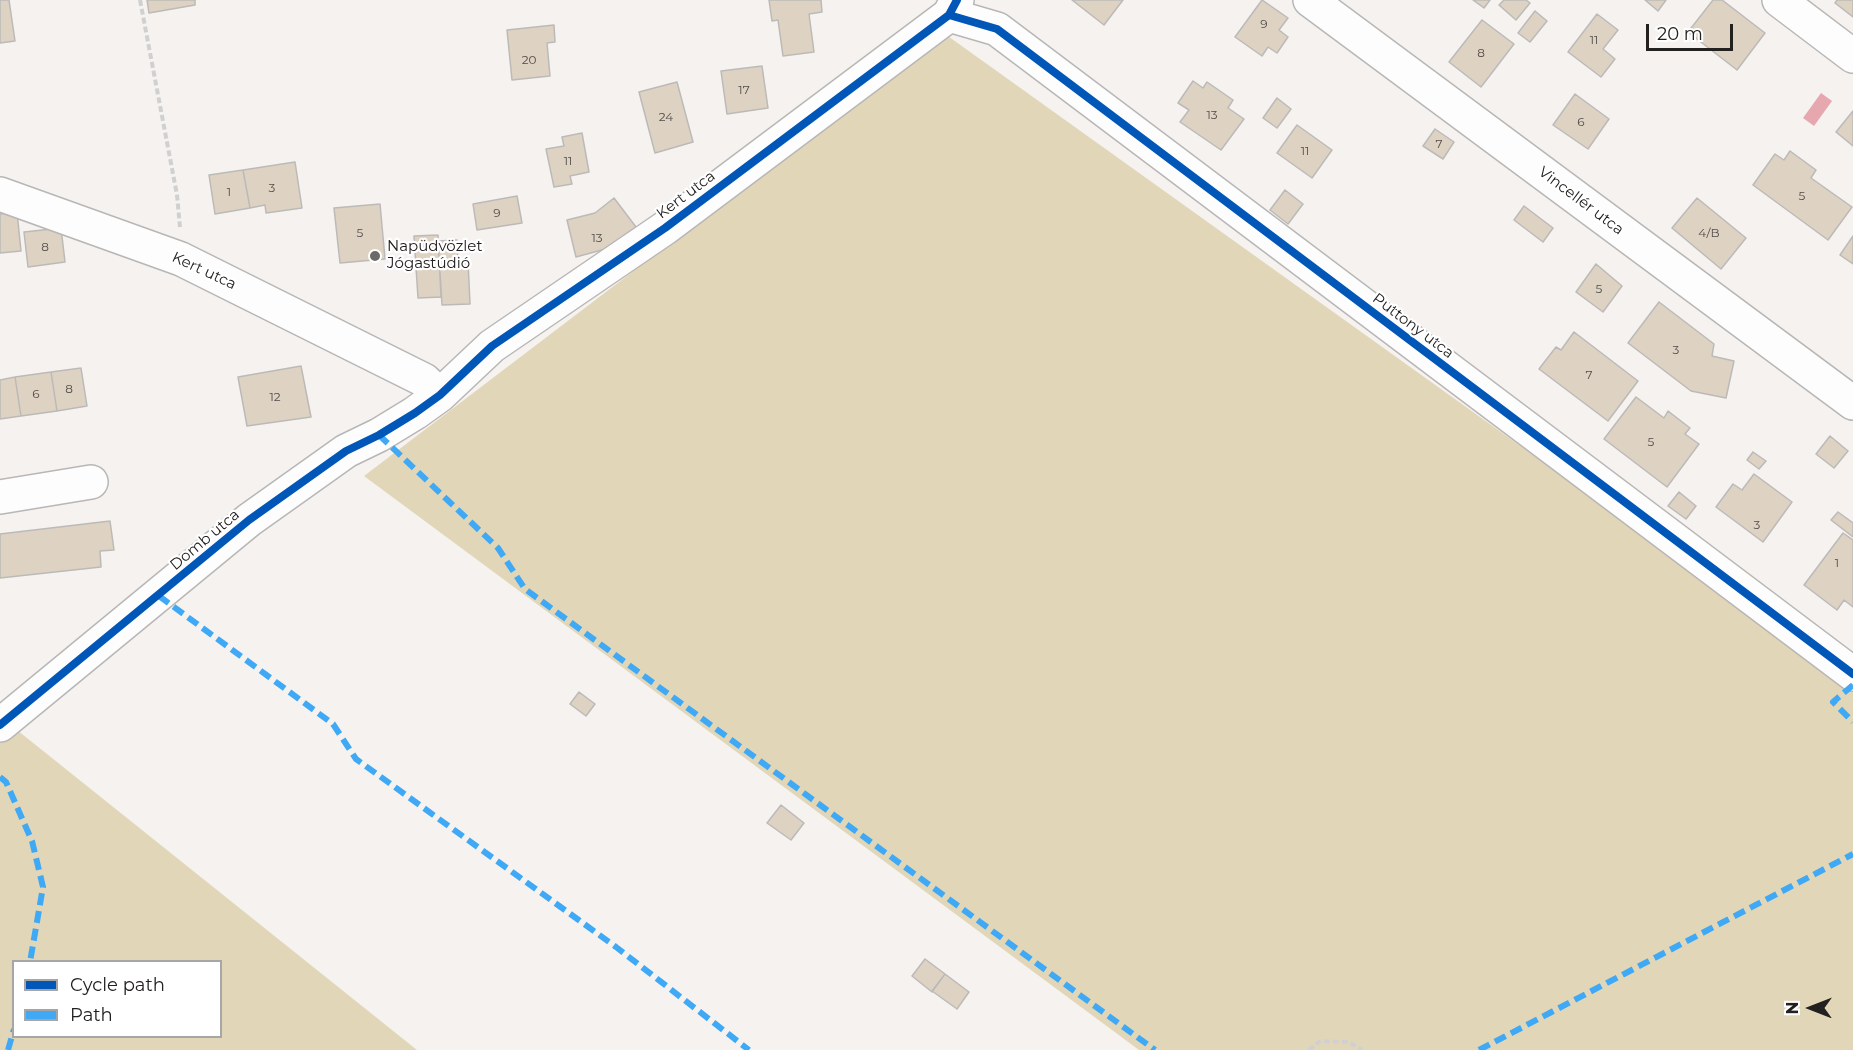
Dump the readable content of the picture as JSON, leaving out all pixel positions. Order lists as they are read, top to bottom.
{
  "streets": {
    "street": [
      "Kert utca",
      "Vincellér utca",
      "Puttony utca",
      "Domb utca"
    ]
  },
  "crossings": [
    ["Kert utca", "Puttony utca"],
    ["Kert utca", "Domb utca"]
  ],
  "places": ["Napüdvözlet Jógastúdió"],
  "house_numbers": [
    "9",
    "11",
    "8",
    "20",
    "17",
    "13",
    "24",
    "6",
    "7",
    "11",
    "11",
    "3",
    "1",
    "5",
    "9",
    "5",
    "4/B",
    "13",
    "8",
    "5",
    "3",
    "7",
    "8",
    "6",
    "12",
    "5",
    "3",
    "1"
  ],
  "legend": ["Cycle path", "Path"],
  "scale_bar": "20 m",
  "north": "left"
}
